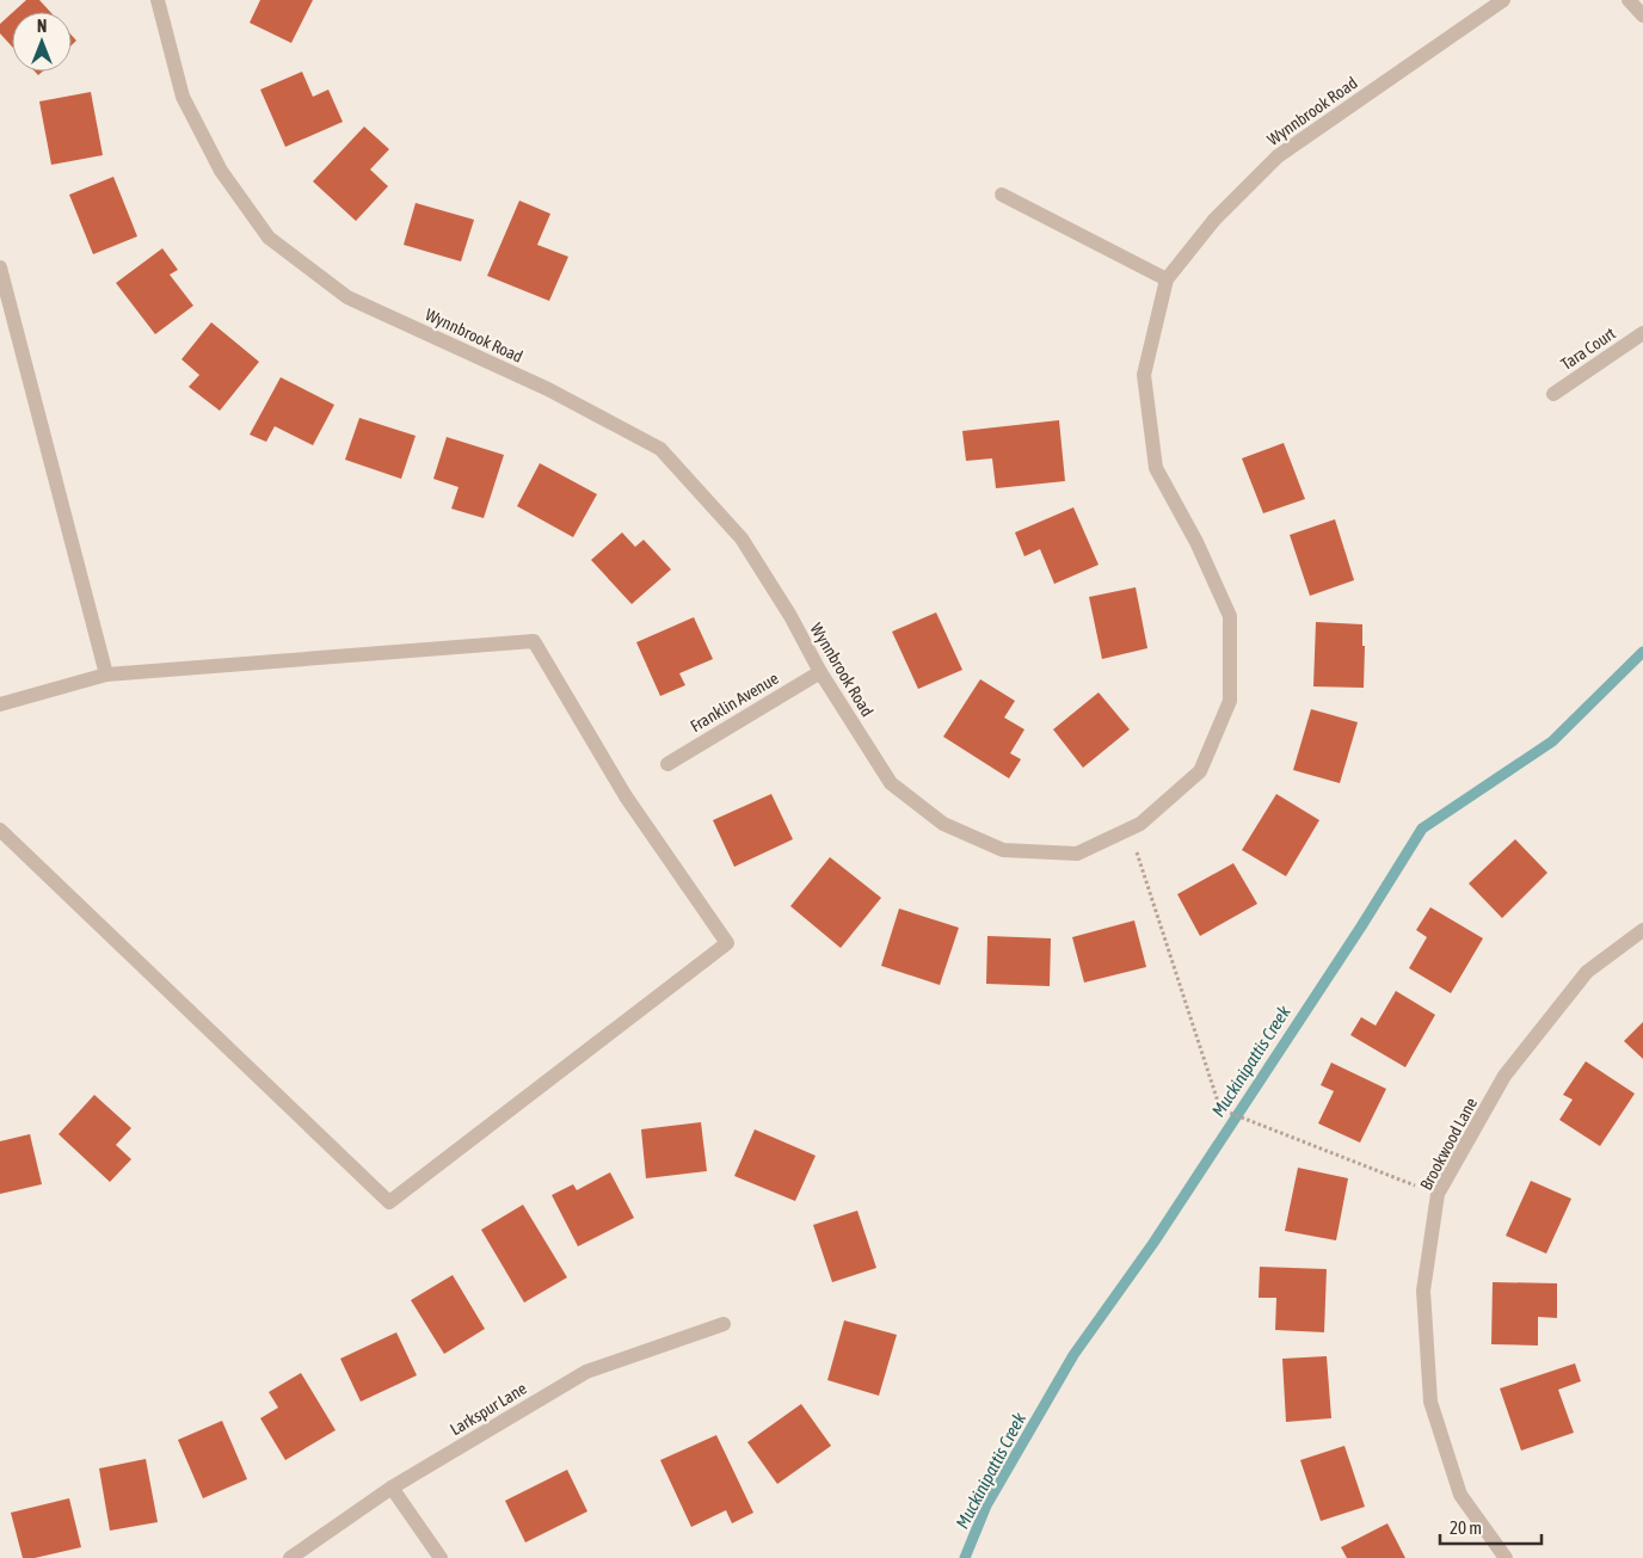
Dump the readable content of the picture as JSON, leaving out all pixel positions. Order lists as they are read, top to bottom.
{
  "streets": {
    "street": [
      "Wynnbrook Road",
      "Tara Court",
      "Franklin Avenue",
      "Brookwood Lane",
      "Larkspur Lane"
    ]
  },
  "crossings": [
    ["Wynnbrook Road", "Franklin Avenue"]
  ],
  "water": ["Muckinipattis Creek"],
  "scale_bar": "20 m",
  "north": "top"
}
